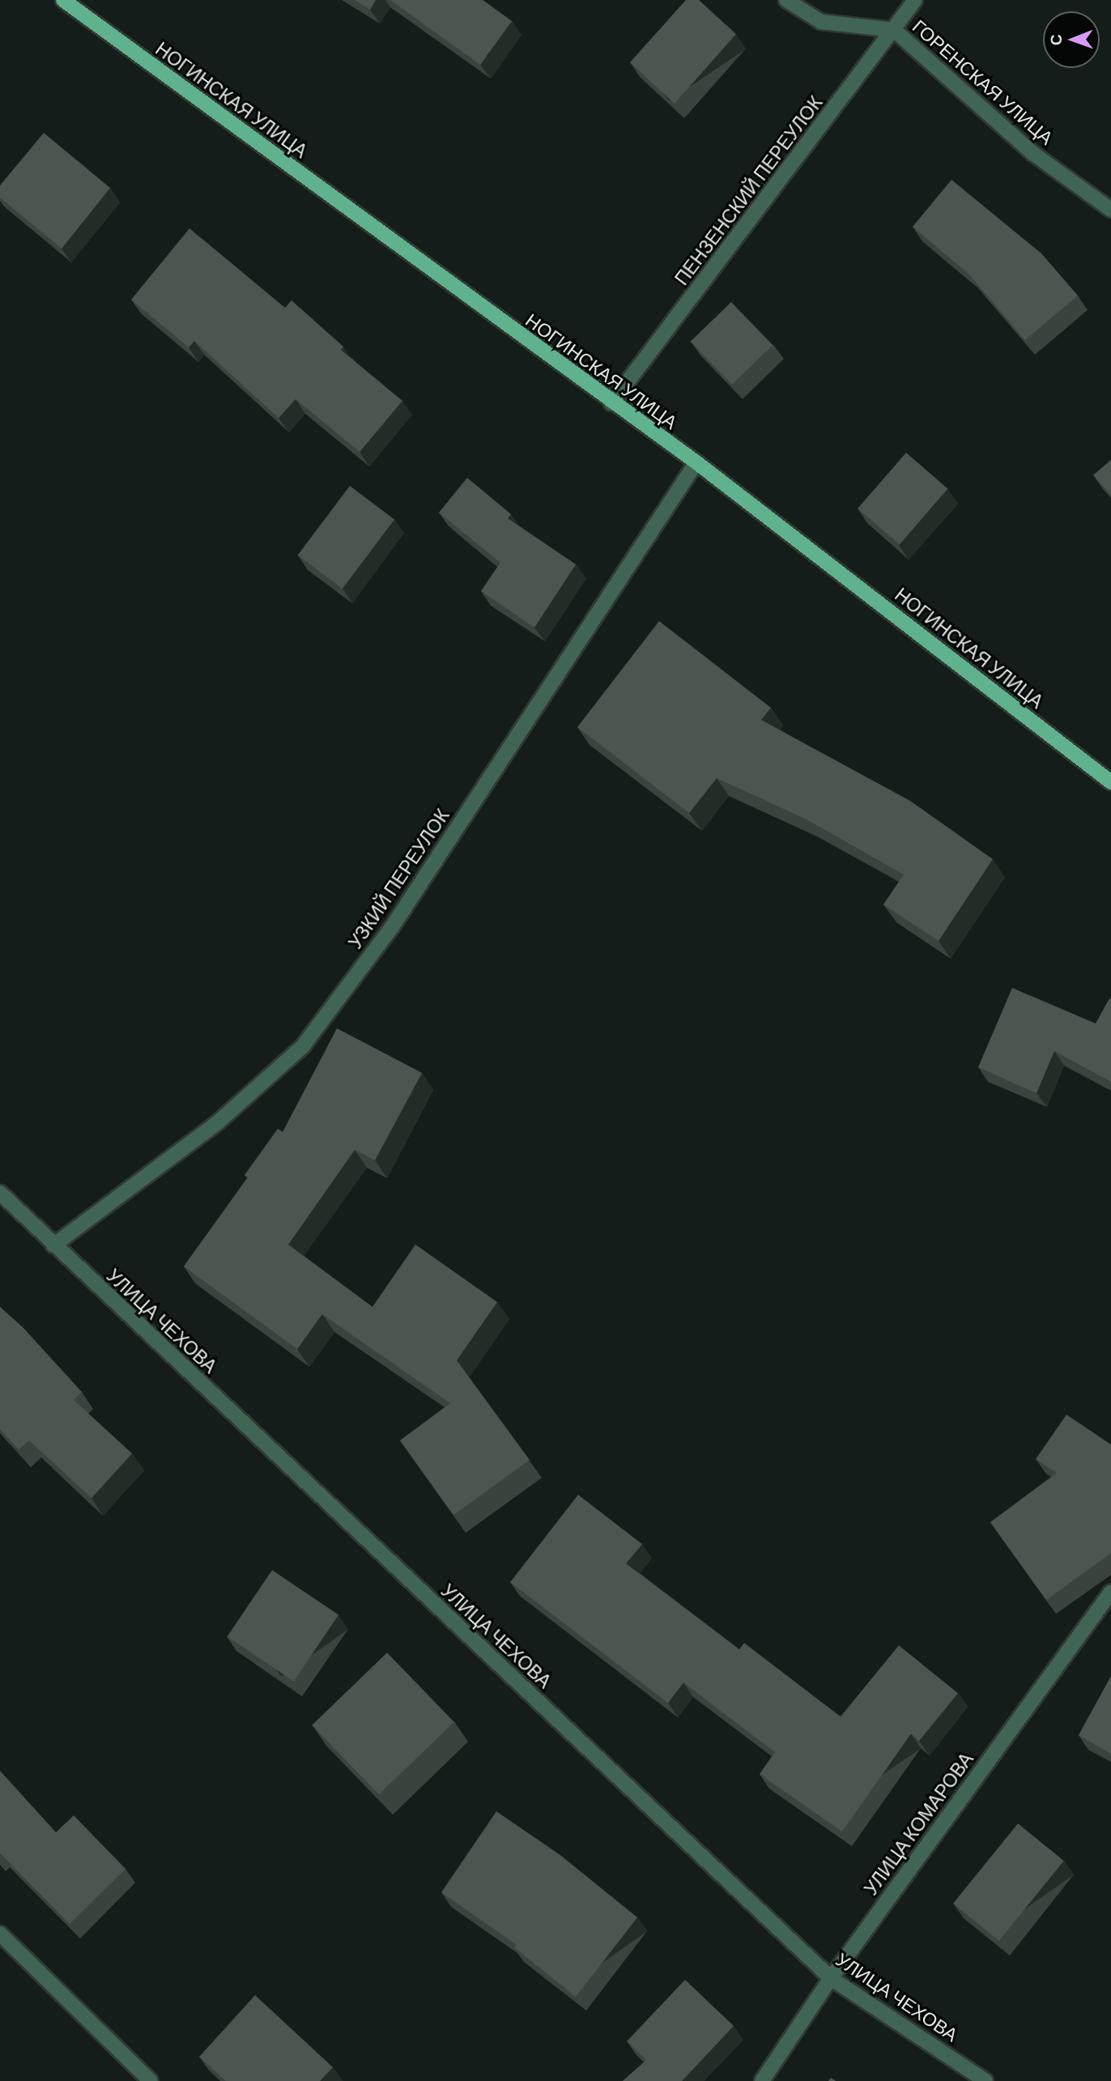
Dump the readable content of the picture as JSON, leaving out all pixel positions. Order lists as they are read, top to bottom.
{
  "streets": {
    "main road": ["НОГИНСКАЯ УЛИЦА"],
    "street": [
      "ГОРЕНСКАЯ УЛИЦА",
      "ПЕНЗЕНСКИЙ ПЕРЕУЛОК",
      "УЗКИЙ ПЕРЕУЛОК",
      "УЛИЦА ЧЕХОВА",
      "УЛИЦА КОМАРОВА"
    ]
  },
  "crossings": [
    ["ГОРЕНСКАЯ УЛИЦА", "ПЕНЗЕНСКИЙ ПЕРЕУЛОК"],
    ["НОГИНСКАЯ УЛИЦА", "ПЕНЗЕНСКИЙ ПЕРЕУЛОК"],
    ["НОГИНСКАЯ УЛИЦА", "УЗКИЙ ПЕРЕУЛОК"],
    ["УЗКИЙ ПЕРЕУЛОК", "УЛИЦА ЧЕХОВА"],
    ["УЛИЦА ЧЕХОВА", "УЛИЦА КОМАРОВА"]
  ],
  "north": "left"
}
